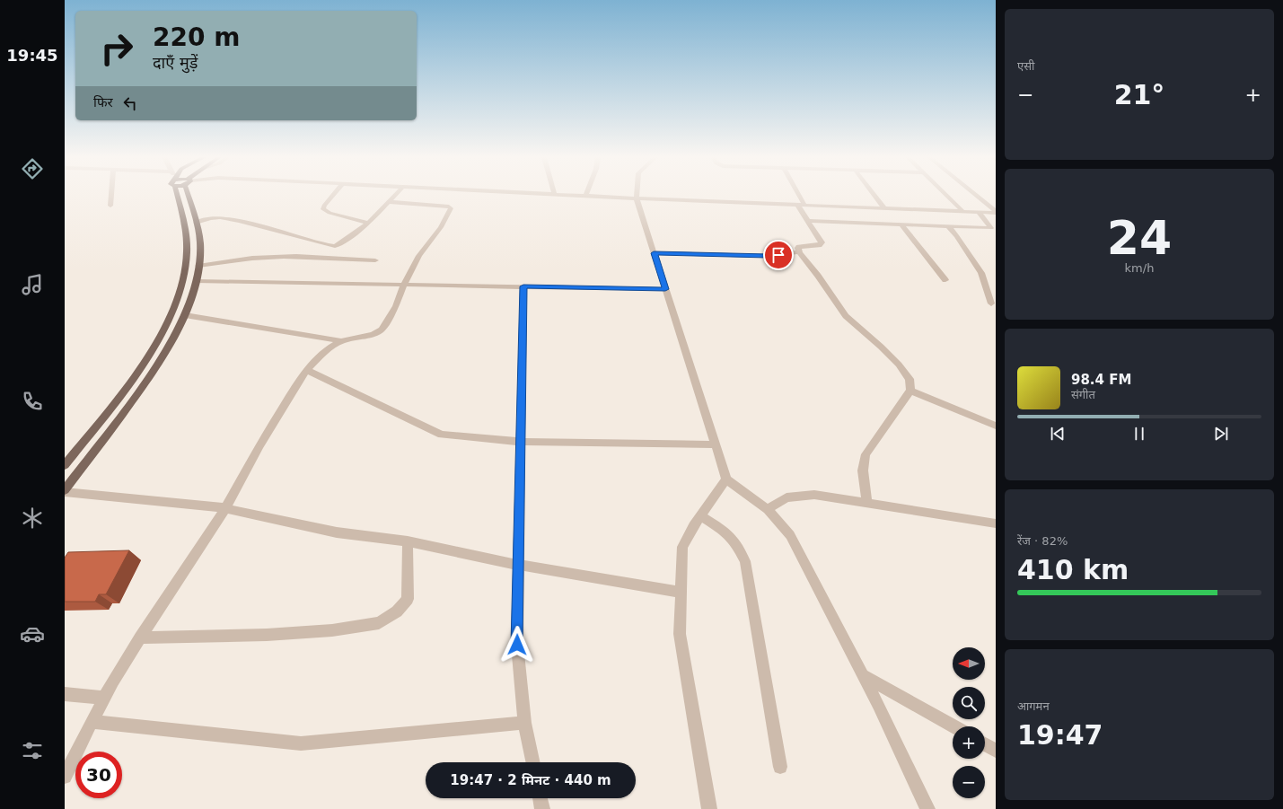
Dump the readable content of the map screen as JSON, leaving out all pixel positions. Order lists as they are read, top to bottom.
{
  "north": "left",
  "page": {
    "tabs": "19:45",
    "tile": [
      "एसी",
      ["24", "km/h"],
      ["रेंज · 82%", "410 km"],
      ["आगमन", "19:47"]
    ],
    "turn": ["220 m", "दाएँ मुड़ें"],
    "heat": ["−", "21°", "+"],
    "then": "फिर",
    "song": ["98.4 FM", "संगीत"],
    "map_buttons": ["+", "−"],
    "limit": "30",
    "trip": "19:47 · 2 मिनट · 440 m"
  }
}
